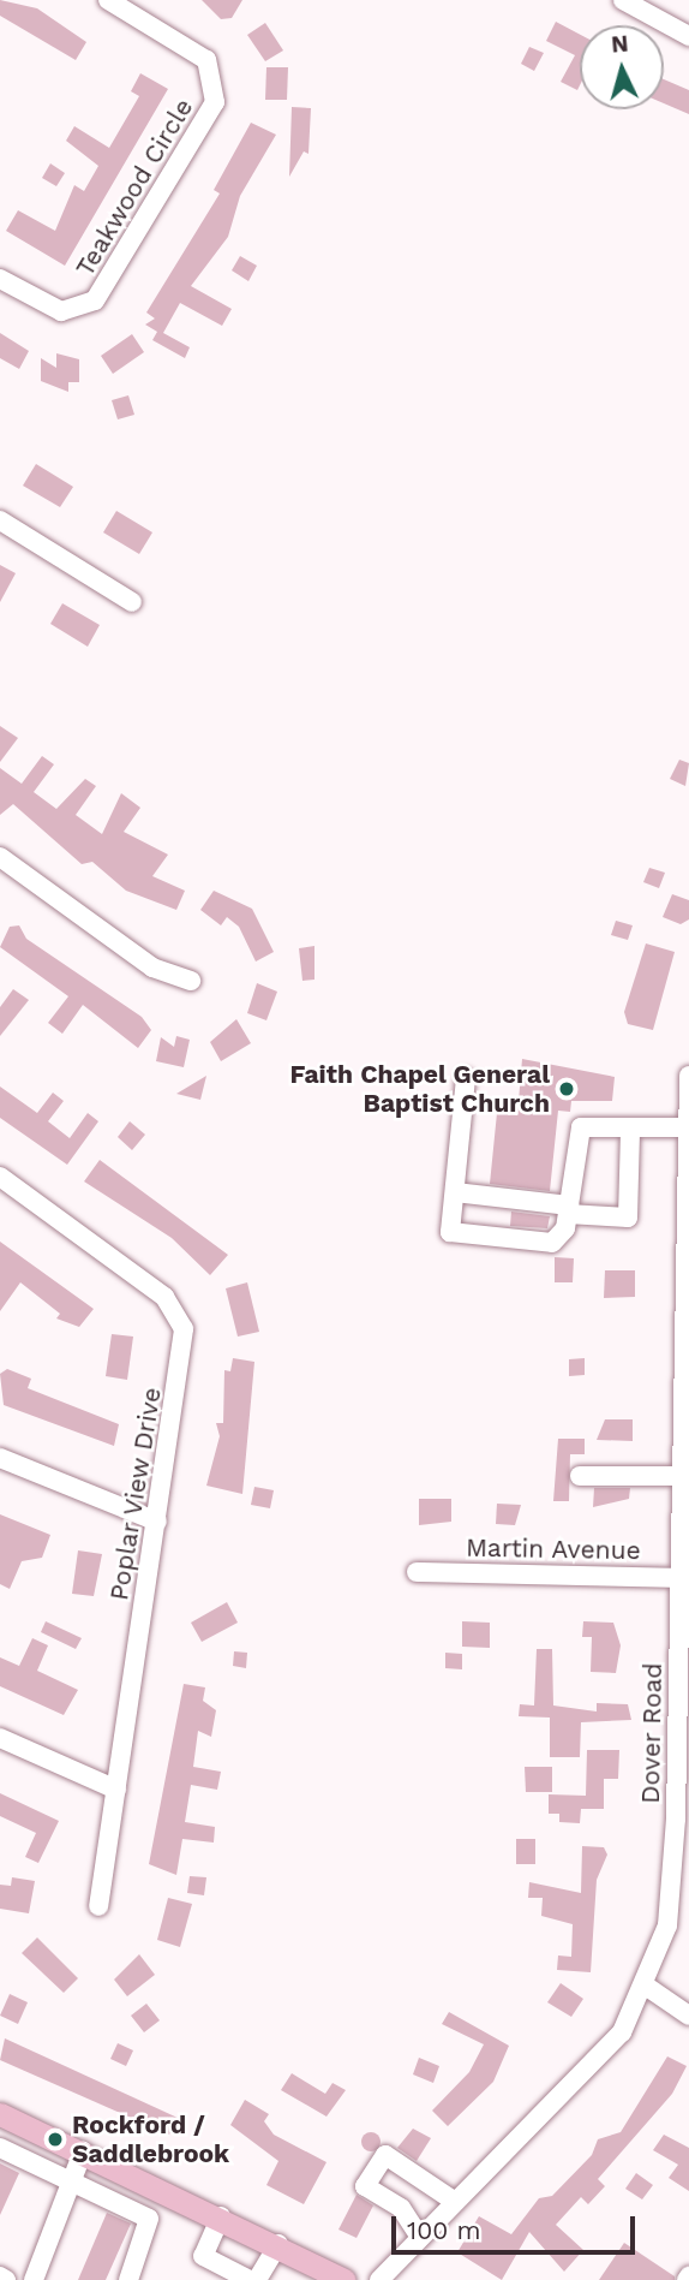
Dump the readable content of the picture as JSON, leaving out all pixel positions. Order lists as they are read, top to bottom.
{
  "streets": {
    "street": [
      "Teakwood Circle",
      "Poplar View Drive",
      "Martin Avenue",
      "Dover Road"
    ]
  },
  "crossings": [
    ["Martin Avenue", "Dover Road"]
  ],
  "places": ["Faith Chapel General Baptist Church", "Rockford / Saddlebrook"],
  "scale_bar": "100 m",
  "north": "top"
}
